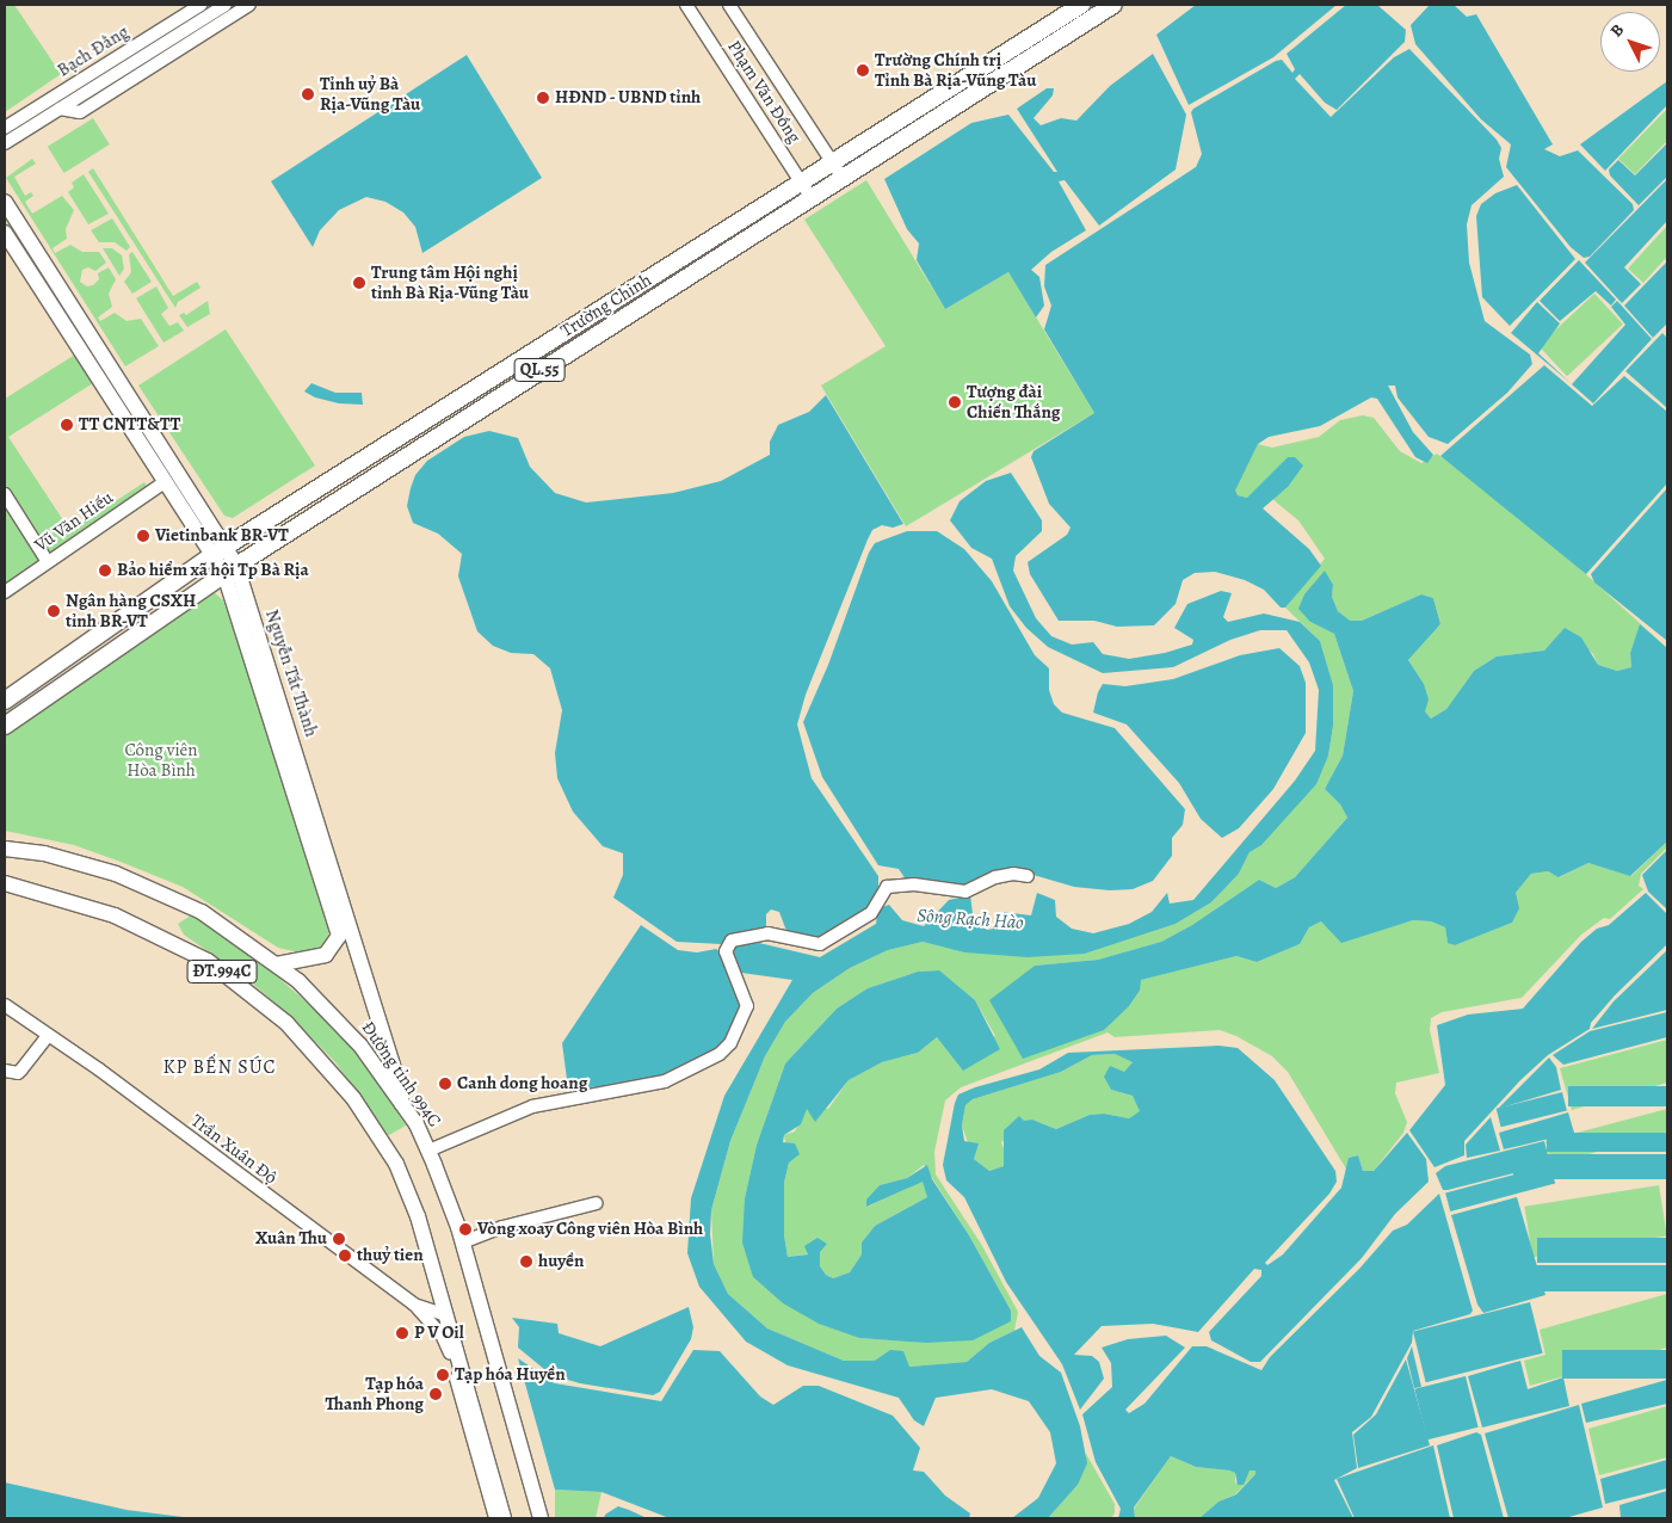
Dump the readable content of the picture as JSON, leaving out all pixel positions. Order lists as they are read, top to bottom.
{
  "streets": {
    "highway": ["Trường Chinh", "QL.55"],
    "main road": ["Nguyễn Tất Thành", "ĐT.994C", "Đường tỉnh 994C"],
    "street": [
      "Bạch Đằng",
      "Phạm Văn Đồng",
      "Vũ Văn Hiếu",
      "Trần Xuân Độ"
    ]
  },
  "crossings": [
    ["Phạm Văn Đồng", "Trường Chinh"],
    ["Trường Chinh", "Nguyễn Tất Thành"],
    ["Vũ Văn Hiếu", "Nguyễn Tất Thành"],
    ["Nguyễn Tất Thành", "Đường tỉnh 994C"],
    ["ĐT.994C", "Trần Xuân Độ"]
  ],
  "districts": ["KP BẾN SÚC"],
  "water": ["Sông Rạch Hào"],
  "parks": ["Công viên Hòa Bình"],
  "places": [
    "Trường Chính trị Tỉnh Bà Rịa-Vũng Tàu",
    "Tỉnh uỷ Bà Rịa-Vũng Tàu",
    "HĐND - UBND tỉnh",
    "Trung tâm Hội nghị tỉnh Bà Rịa-Vũng Tàu",
    "Tượng đài Chiến Thắng",
    "TT CNTT&TT",
    "Vietinbank BR-VT",
    "Bảo hiểm xã hội Tp Bà Rịa",
    "Ngân hàng CSXH tỉnh BR-VT",
    "Canh dong hoang",
    "Vòng xoay Công viên Hòa Bình",
    "Xuân Thu",
    "thuỷ tien",
    "huyền",
    "P V Oil",
    "Tạp hóa Huyền",
    "Tạp hóa Thanh Phong"
  ],
  "north": "top left"
}
